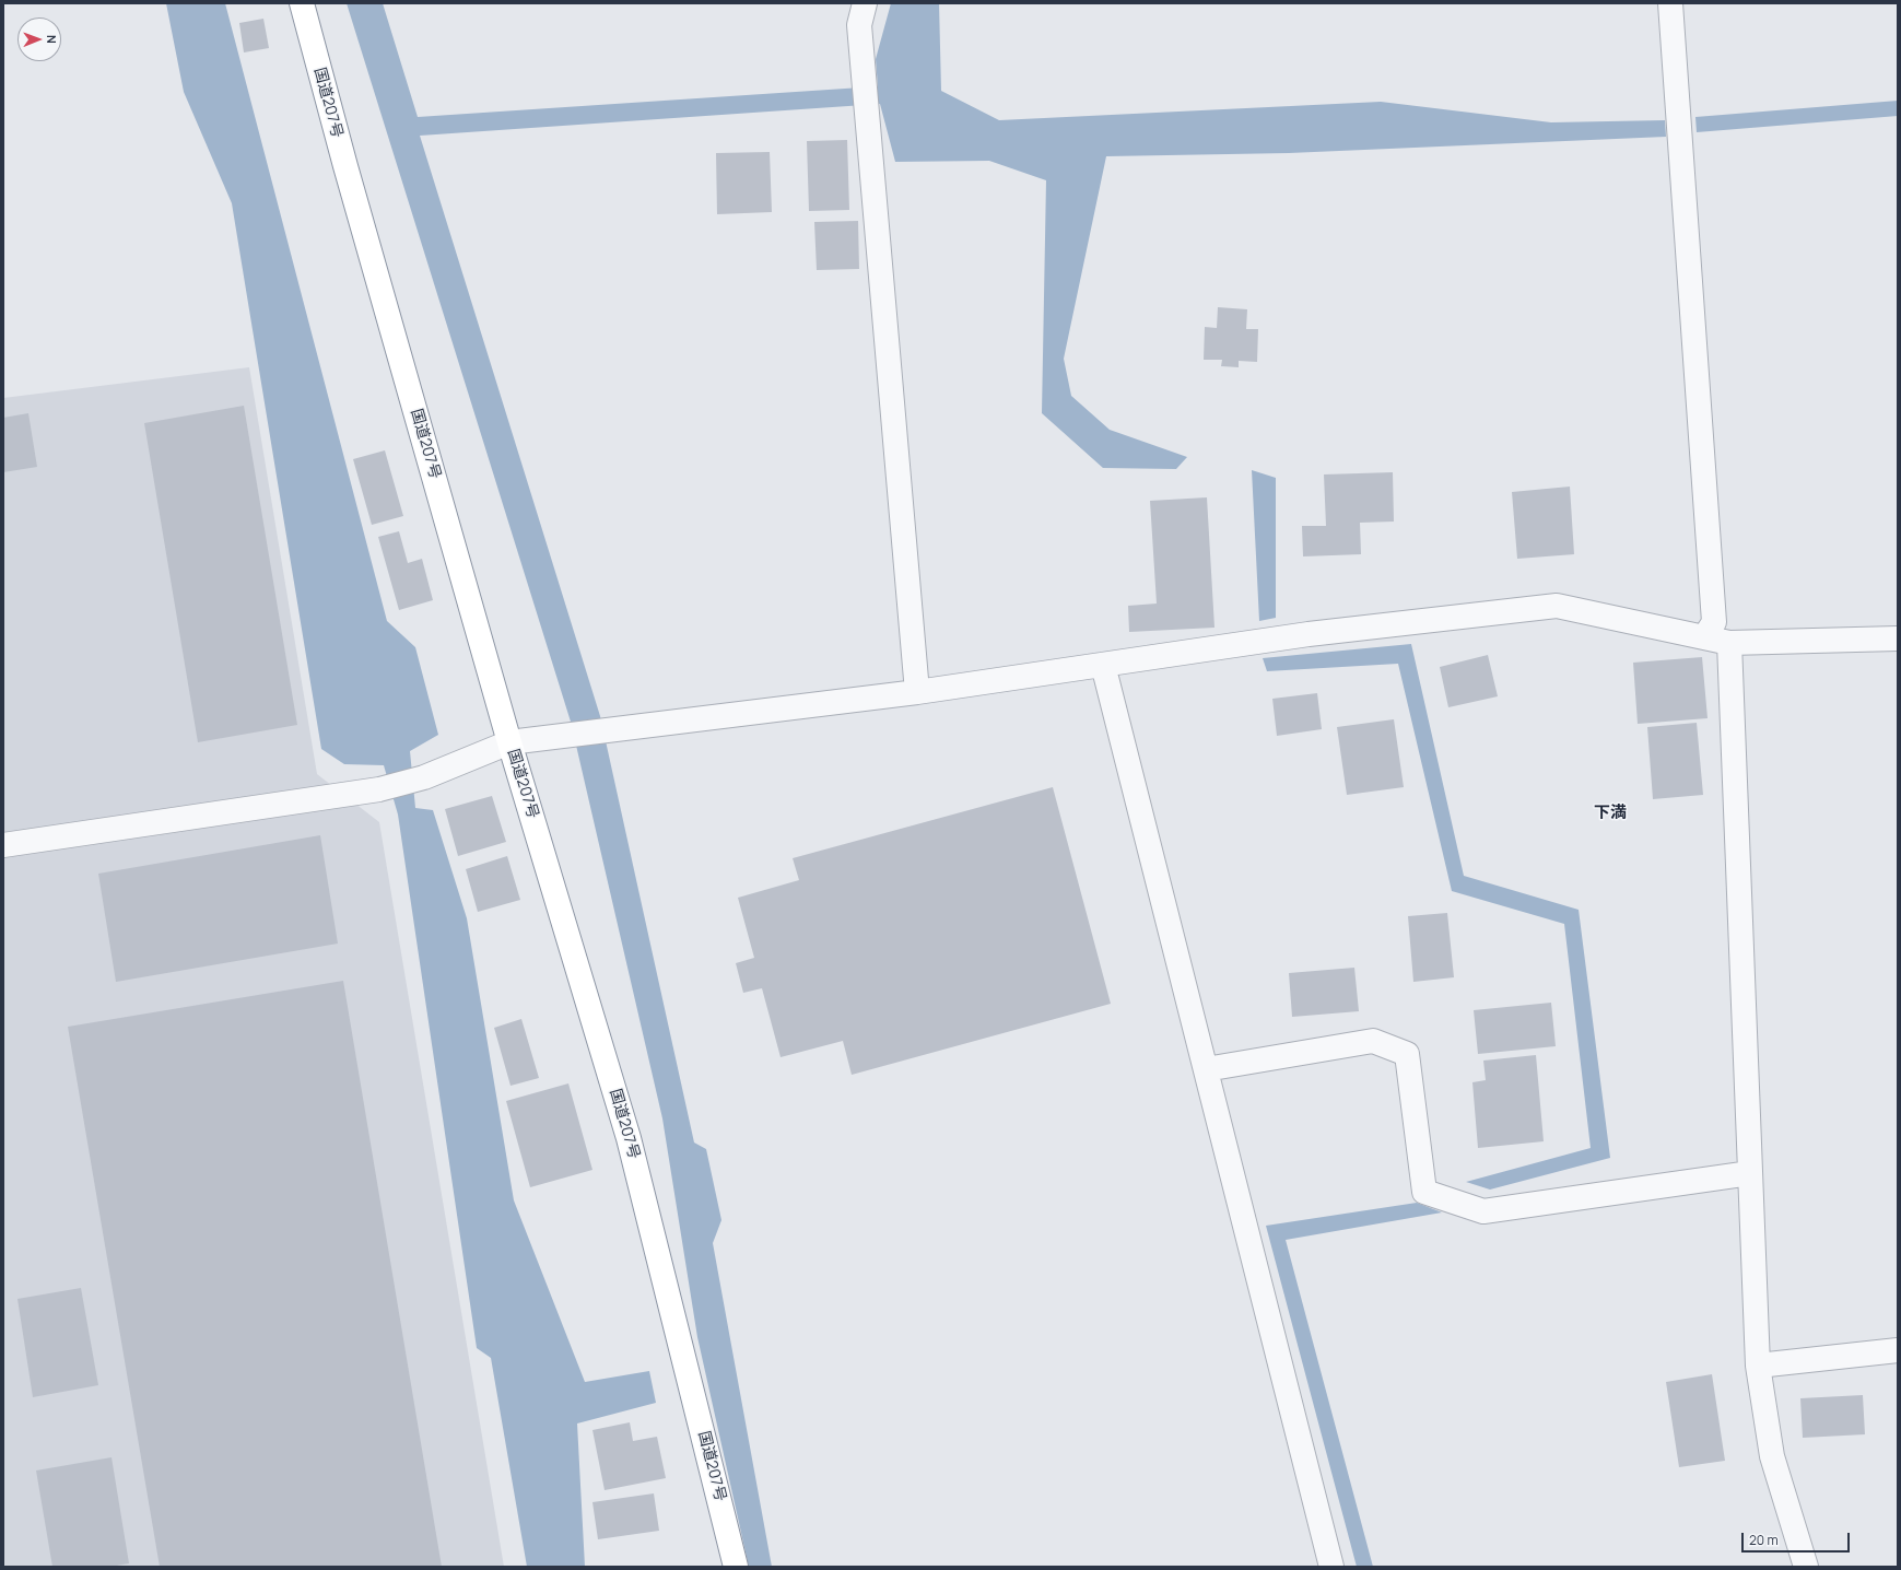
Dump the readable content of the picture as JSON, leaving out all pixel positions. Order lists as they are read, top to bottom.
{
  "streets": {
    "highway": ["国道207号"]
  },
  "districts": ["下満"],
  "scale_bar": "20 m",
  "north": "right"
}
